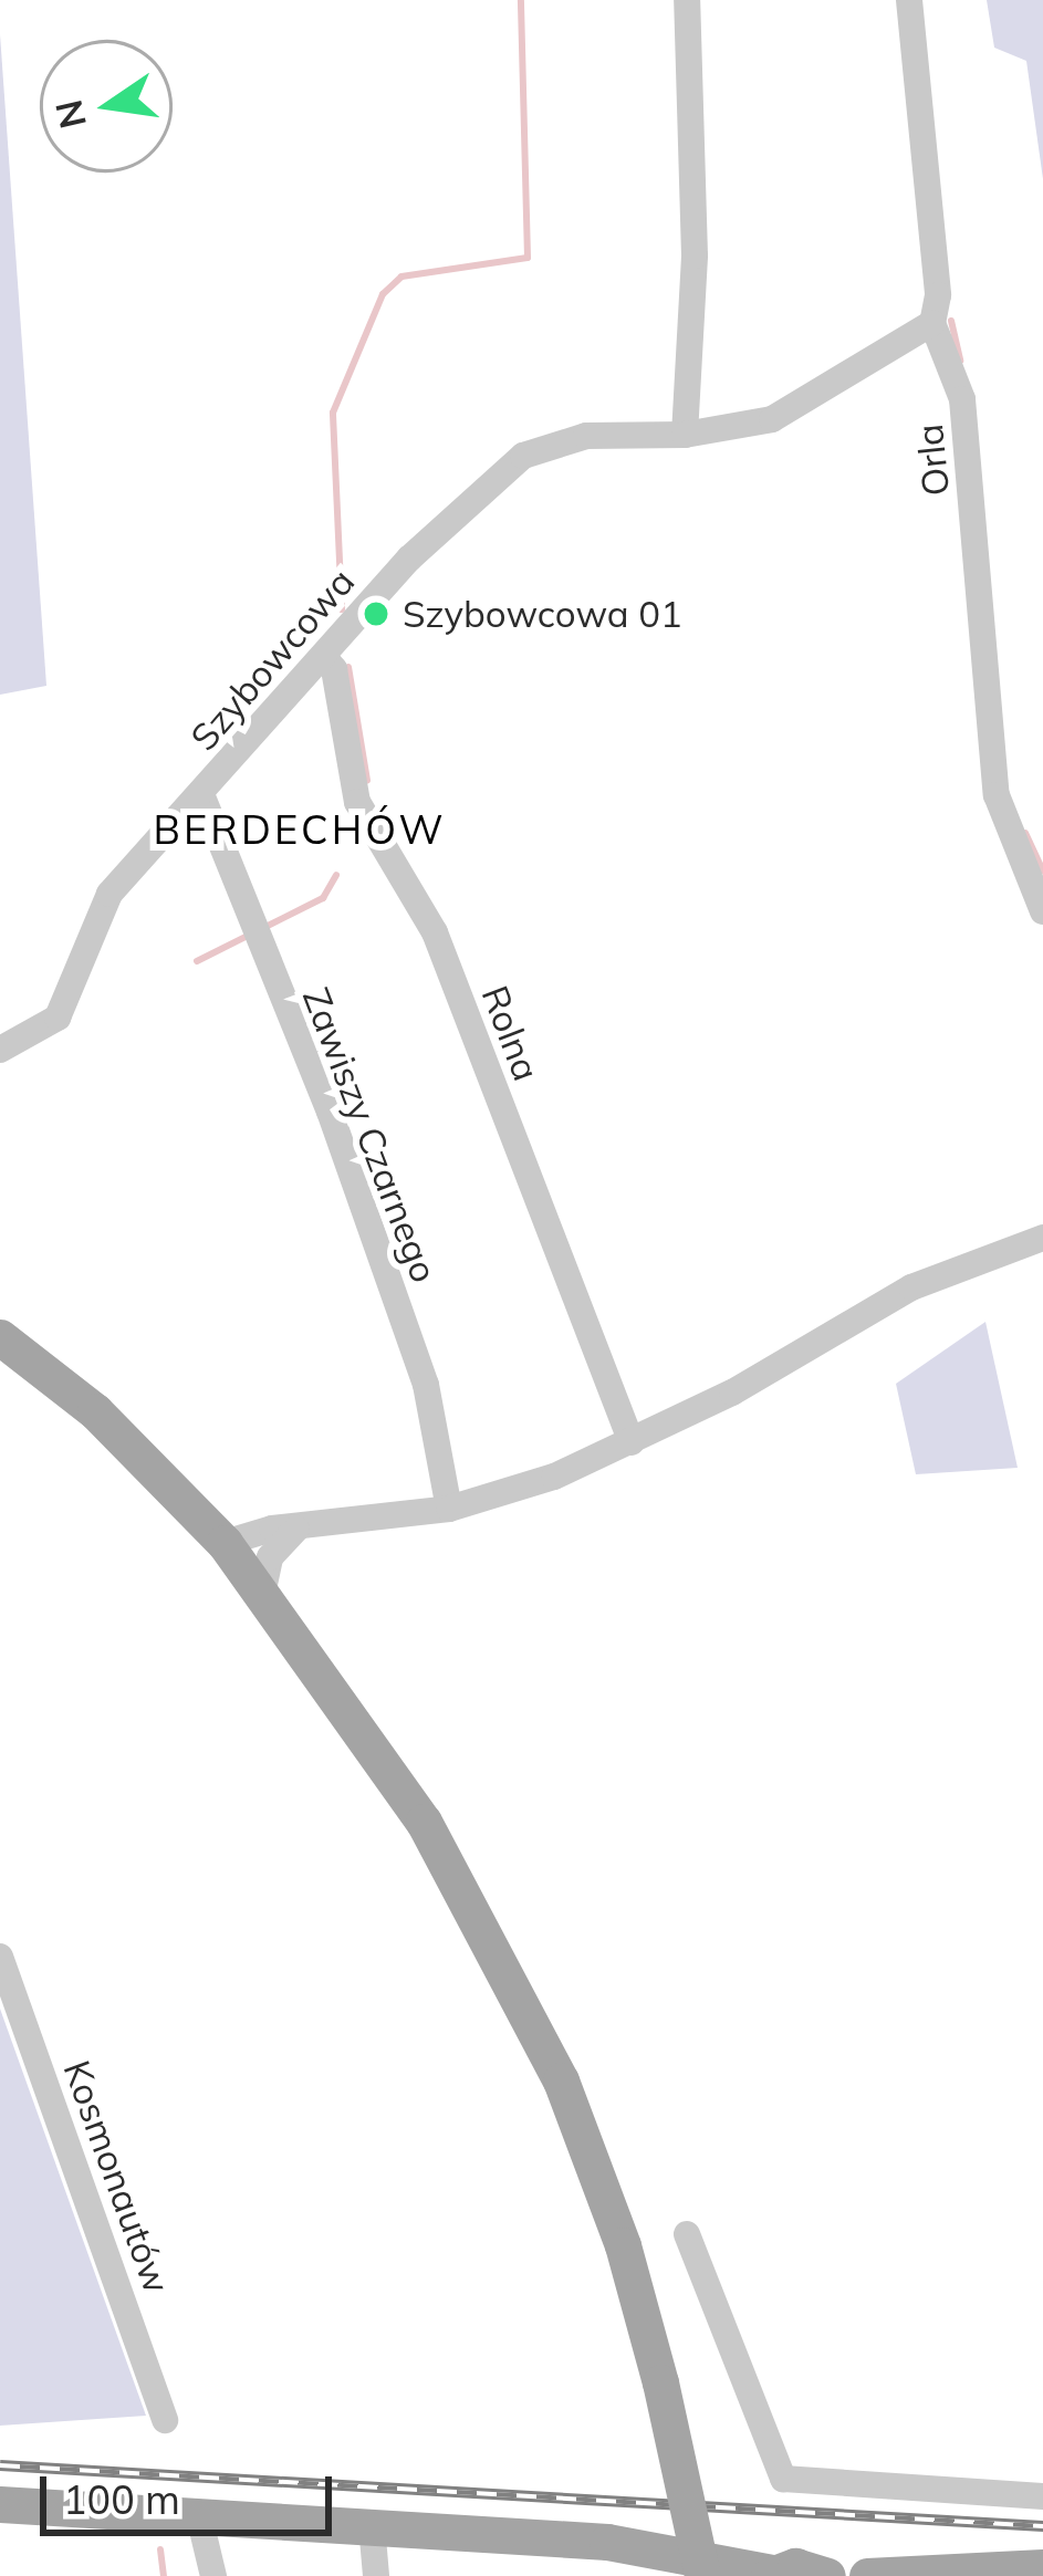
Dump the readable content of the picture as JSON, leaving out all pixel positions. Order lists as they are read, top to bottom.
{
  "streets": {
    "street": [
      "Orla",
      "Szybowcowa",
      "Rolna",
      "Zawiszy Czarnego",
      "Kosmonautów"
    ]
  },
  "crossings": [
    ["Orla", "Szybowcowa"],
    ["Szybowcowa", "Rolna"],
    ["Szybowcowa", "Zawiszy Czarnego"]
  ],
  "districts": ["BERDECHÓW"],
  "places": ["Szybowcowa 01"],
  "scale_bar": "100 m",
  "north": "left"
}
